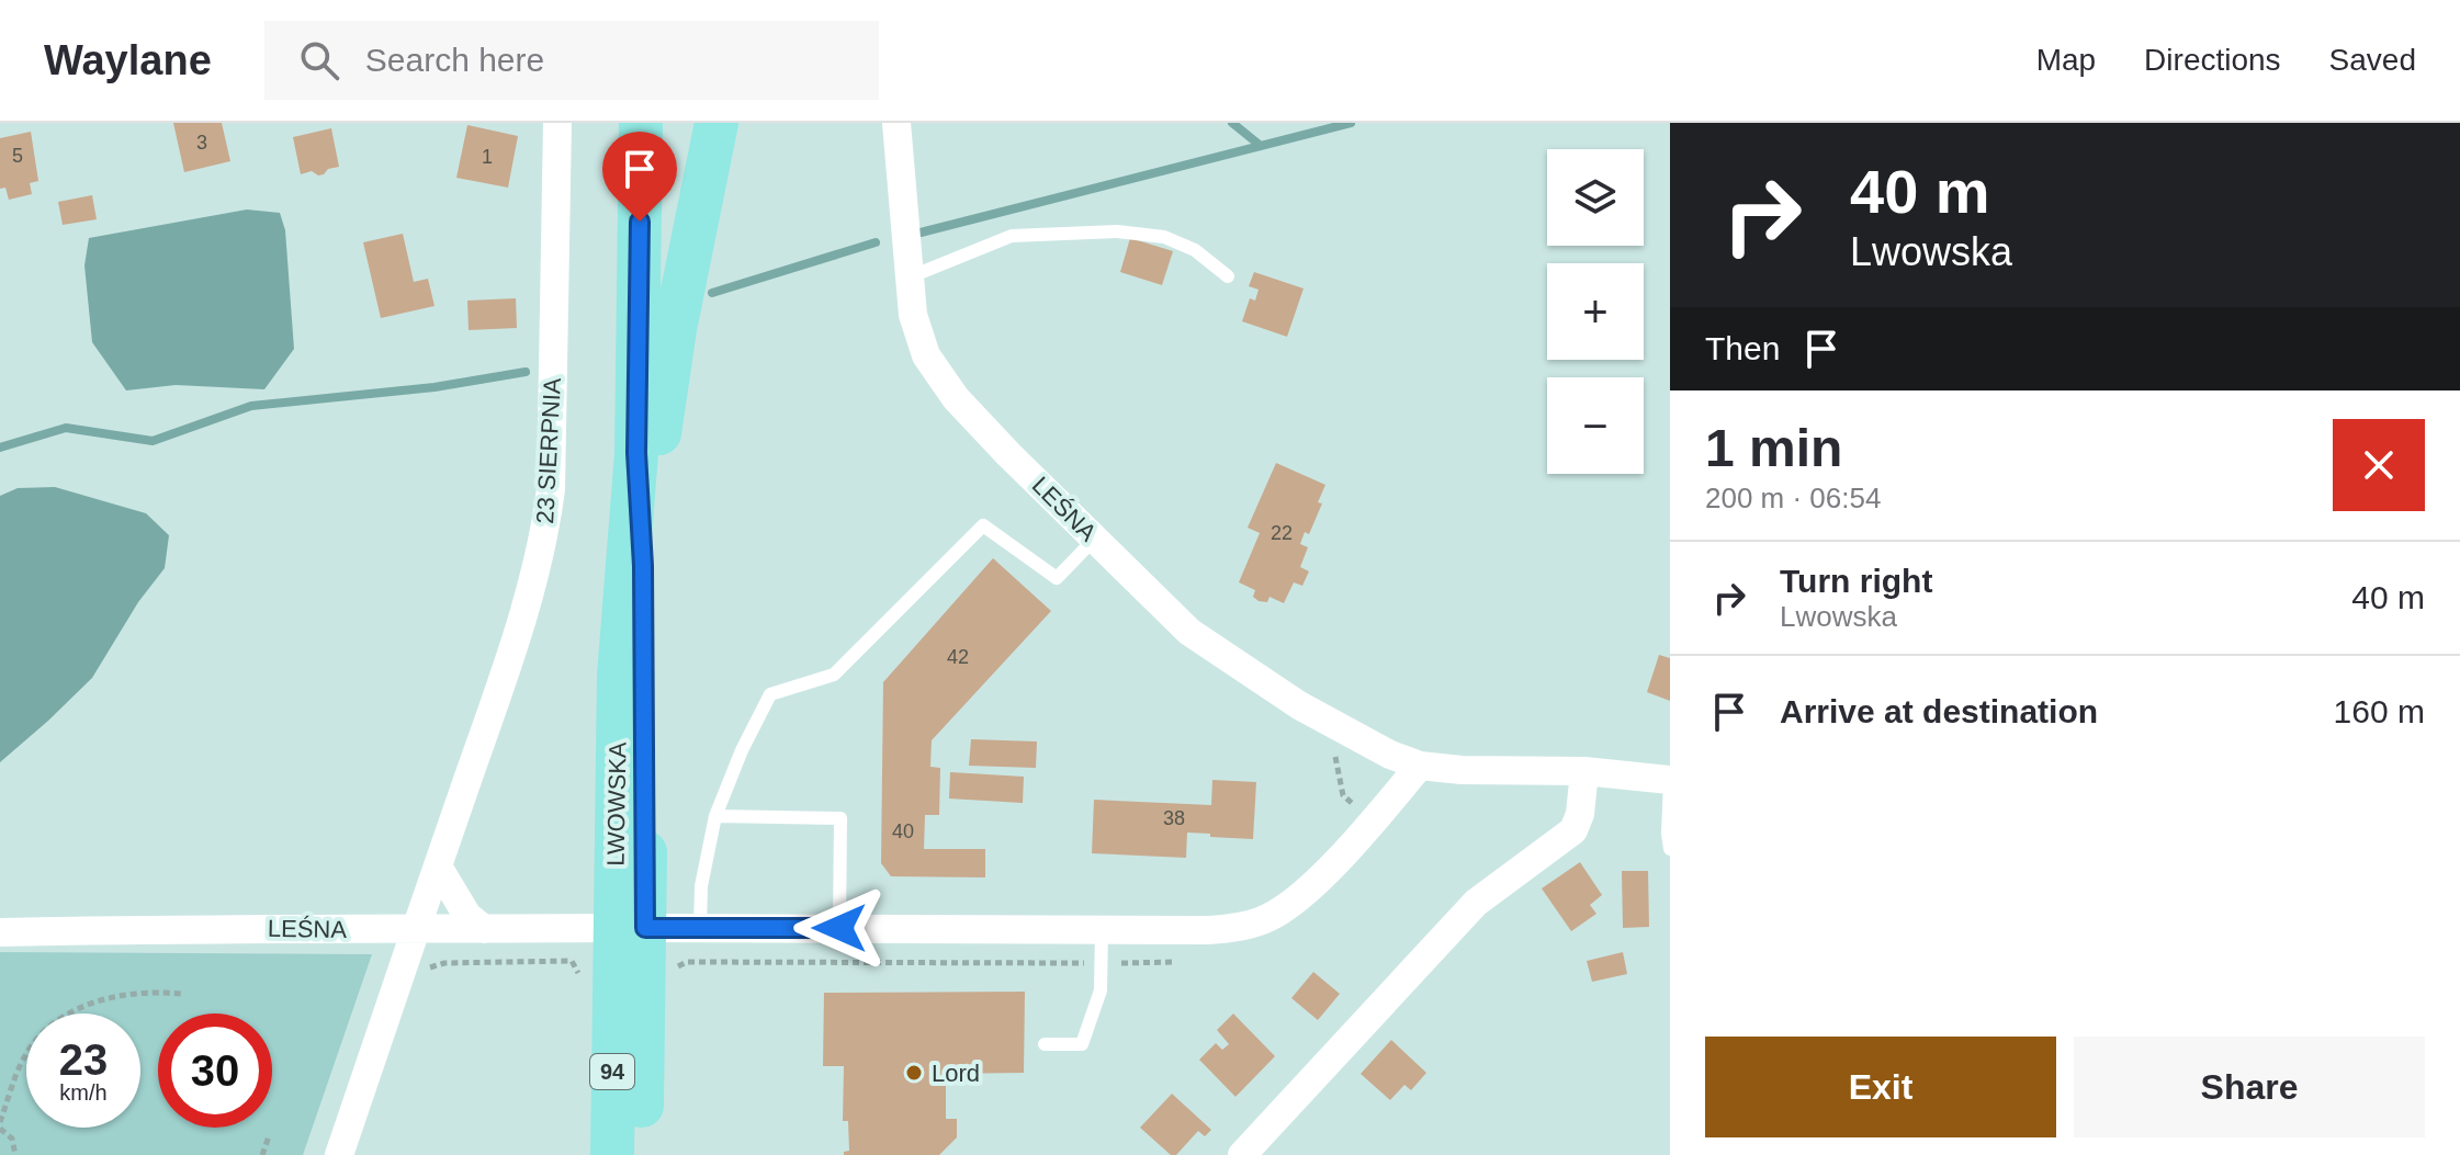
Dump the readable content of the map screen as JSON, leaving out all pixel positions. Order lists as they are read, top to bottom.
{
  "streets": {
    "main road": ["LWOWSKA", "94"],
    "street": ["23 SIERPNIA", "LEŚNA"]
  },
  "crossings": [
    ["23 SIERPNIA", "LEŚNA"],
    ["LEŚNA", "LWOWSKA"]
  ],
  "places": ["Lord"],
  "house_numbers": [
    "3",
    "5",
    "1",
    "22",
    "42",
    "38",
    "40"
  ],
  "page": {
    "header": "Waylane",
    "search": "Search here",
    "nav": ["Map", "Directions", "Saved"],
    "turn": ["40 m", "Lwowska"],
    "map_buttons": ["+", "−"],
    "then": "Then",
    "heading": ["1 min", "200 m · 06:54"],
    "list": [
      {
        "name": "Turn right",
        "note": "Lwowska",
        "value": "40 m"
      },
      {
        "name": "Arrive at destination",
        "value": "160 m"
      }
    ],
    "speed": "23 km/h",
    "limit": "30",
    "buttons": ["Exit", "Share"]
  }
}
